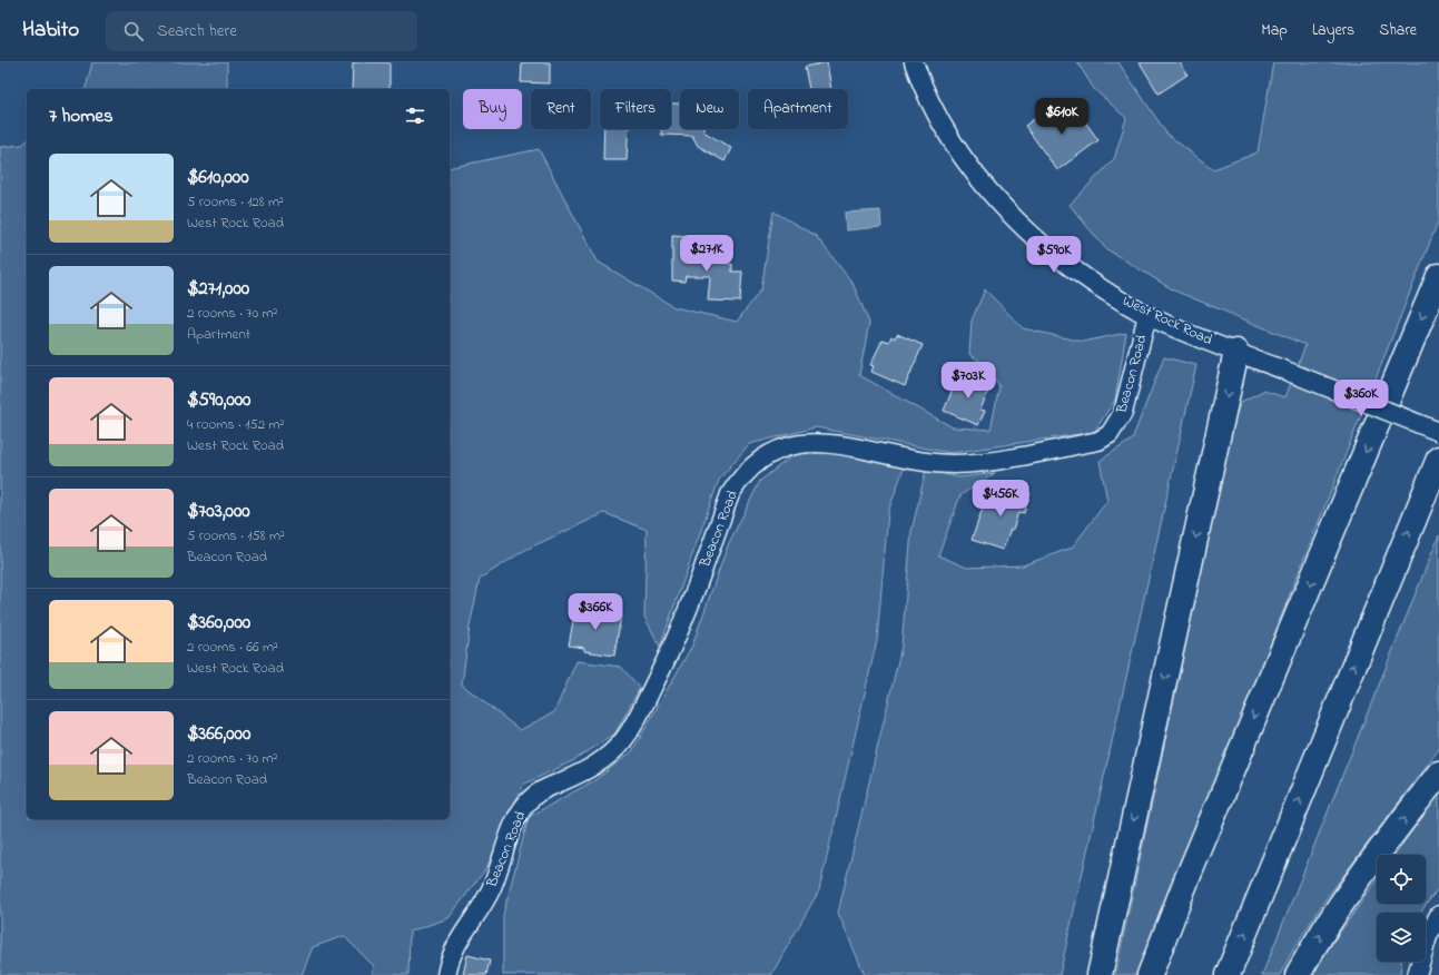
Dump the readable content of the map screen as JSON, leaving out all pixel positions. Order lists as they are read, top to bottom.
{
  "streets": {
    "street": ["West Rock Road", "Beacon Road"]
  },
  "crossings": [
    ["West Rock Road", "Beacon Road"]
  ],
  "page": {
    "header": "Habito",
    "search": "Search here",
    "nav": ["Map", "Layers", "Share"],
    "chip": [
      "Buy",
      "Rent",
      "Filters",
      "New",
      "Apartment"
    ],
    "heading": "7 homes",
    "price": [
      "$610K",
      "$271K",
      "$590K",
      "$703K",
      "$360K",
      "$456K",
      "$366K"
    ],
    "list": [
      {
        "name": "$610,000",
        "note": "5 rooms · 128 m² · West Rock Road"
      },
      {
        "name": "$271,000",
        "note": "2 rooms · 70 m² · Apartment"
      },
      {
        "name": "$590,000",
        "note": "4 rooms · 152 m² · West Rock Road"
      },
      {
        "name": "$703,000",
        "note": "5 rooms · 158 m² · Beacon Road"
      },
      {
        "name": "$360,000",
        "note": "2 rooms · 66 m² · West Rock Road"
      },
      {
        "name": "$366,000",
        "note": "2 rooms · 70 m² · Beacon Road"
      }
    ]
  }
}
